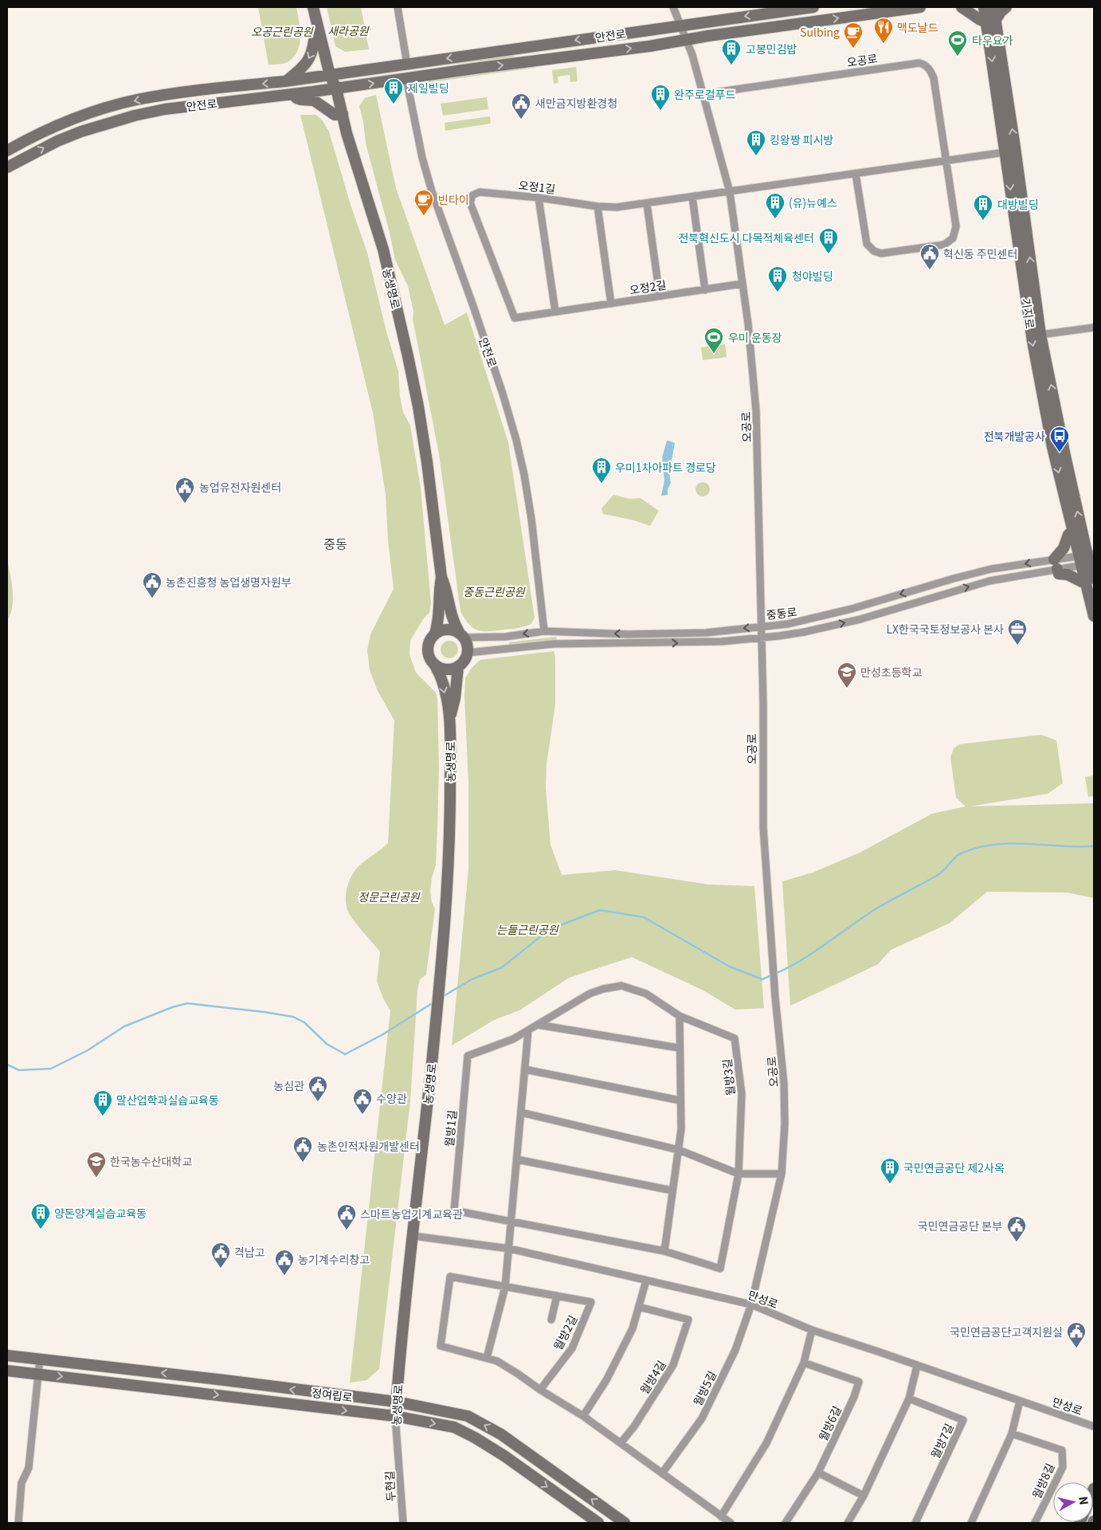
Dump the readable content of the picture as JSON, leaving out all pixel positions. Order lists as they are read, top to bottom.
{
  "streets": {
    "street": [
      "안전로",
      "오공로",
      "오정1길",
      "오정2길",
      "농생명로",
      "기지로",
      "중동로",
      "월방3길",
      "월방1길",
      "만성로",
      "월방2길",
      "월방4길",
      "월방5길",
      "정여립로",
      "월방6길",
      "월방7길",
      "월방8길",
      "두현길"
    ]
  },
  "crossings": [
    ["안전로", "오공로"],
    ["안전로", "농생명로"],
    ["안전로", "중동로"],
    ["오공로", "오정1길"],
    ["오공로", "오정2길"],
    ["오공로", "중동로"],
    ["오공로", "만성로"],
    ["오공로", "월방5길"],
    ["오정1길", "오정2길"],
    ["농생명로", "만성로"],
    ["농생명로", "정여립로"],
    ["농생명로", "두현길"],
    ["기지로", "중동로"],
    ["월방3길", "월방1길"],
    ["만성로", "월방5길"]
  ],
  "districts": ["중동"],
  "parks": [
    "새라공원",
    "오공근린공원",
    "중동근린공원",
    "정문근린공원",
    "는들근린공원"
  ],
  "places": {
    "restaurant": ["맥도날드"],
    "cafe": ["Sulbing", "빈타이"],
    "sports": ["타우요가", "우미 운동장"],
    "building": [
      "고봉민김밥",
      "제일빌딩",
      "완주로컬푸드",
      "킹왕짱 피시방",
      "(유)뉴예스",
      "대방빌딩",
      "전북혁신도시 다목적체육센터",
      "청야빌딩",
      "우미1차아파트 경로당",
      "말산업학과실습교육동",
      "국민연금공단 제2사옥",
      "양돈양계실습교육동"
    ],
    "public building": [
      "새만금지방환경청",
      "혁신동 주민센터",
      "농업유전자원센터",
      "농촌진흥청 농업생명자원부",
      "농심관",
      "수양관",
      "농촌인적자원개발센터",
      "스마트농업기계교육관",
      "국민연금공단 본부",
      "격납고",
      "농기계수리창고",
      "국민연금공단고객지원실"
    ],
    "bus stop": ["전북개발공사"],
    "office": ["LX한국국토정보공사 본사"],
    "school or university": ["만성초등학교", "한국농수산대학교"]
  },
  "north": "right"
}
